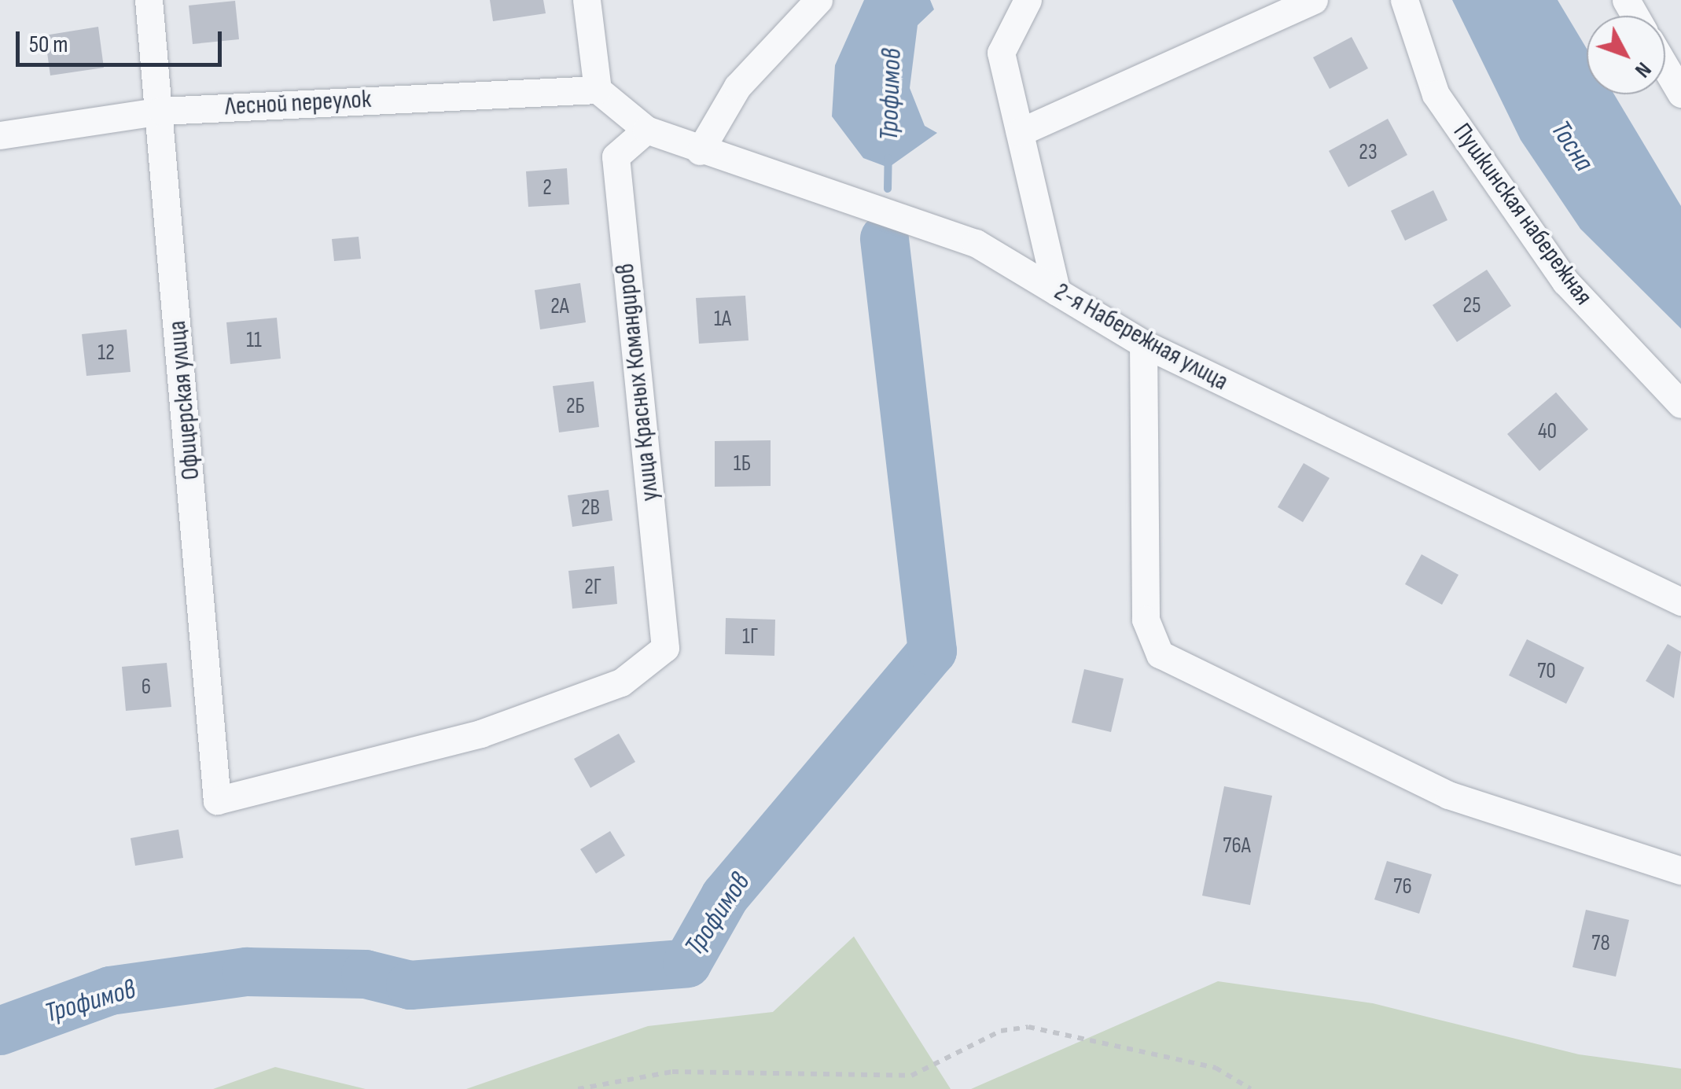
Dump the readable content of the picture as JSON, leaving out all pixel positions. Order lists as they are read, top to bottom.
{
  "streets": {
    "street": [
      "Лесной переулок",
      "Пушкинская набережная",
      "2-я Набережная улица",
      "улица Красных Командиров",
      "Офицерская улица"
    ]
  },
  "crossings": [
    ["Лесной переулок", "2-я Набережная улица"],
    ["Лесной переулок", "Офицерская улица"],
    ["2-я Набережная улица", "улица Красных Командиров"],
    ["улица Красных Командиров", "Офицерская улица"]
  ],
  "water": ["Трофимов", "Тосна"],
  "house_numbers": [
    "23",
    "2",
    "25",
    "2А",
    "1А",
    "11",
    "12",
    "2Б",
    "40",
    "1Б",
    "2В",
    "2Г",
    "1Г",
    "70",
    "6",
    "76А",
    "76",
    "78"
  ],
  "scale_bar": "50 m",
  "north": "bottom right"
}
